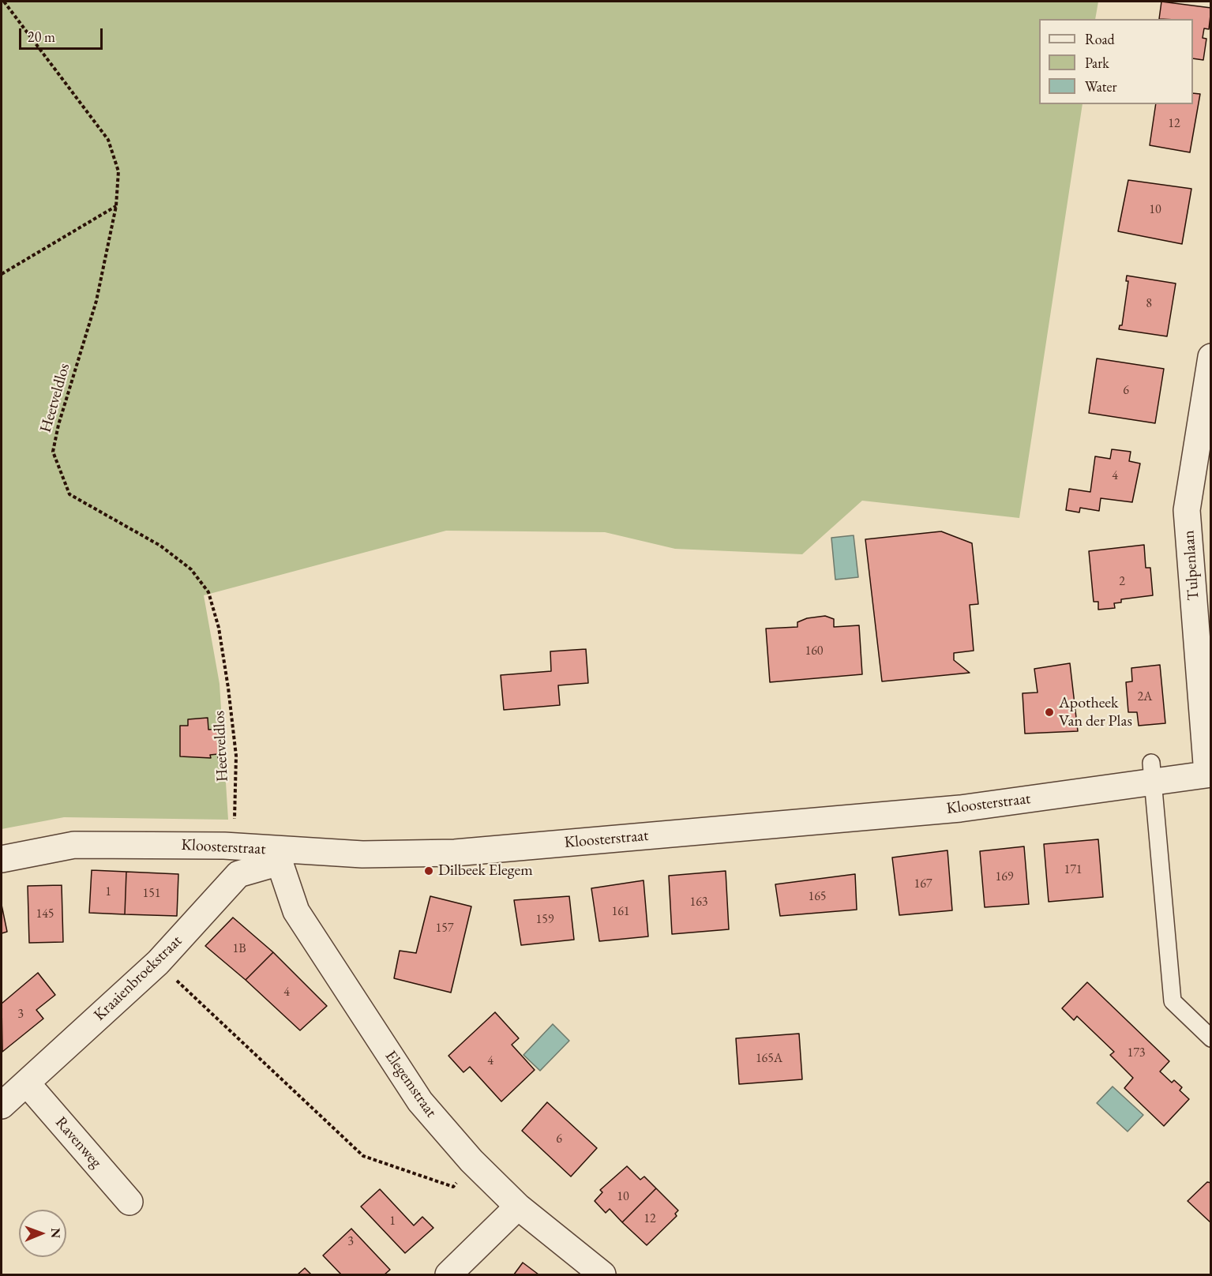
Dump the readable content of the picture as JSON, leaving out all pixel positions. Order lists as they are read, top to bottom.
{
  "streets": {
    "street": [
      "Tulpenlaan",
      "Kloosterstraat",
      "Kraaienbroekstraat",
      "Elegemstraat",
      "Ravenweg"
    ],
    "path": ["Heetveldlos"]
  },
  "crossings": [
    ["Heetveldlos", "Kloosterstraat"],
    ["Tulpenlaan", "Kloosterstraat"],
    ["Kloosterstraat", "Kraaienbroekstraat"],
    ["Kloosterstraat", "Elegemstraat"],
    ["Kraaienbroekstraat", "Elegemstraat"],
    ["Kraaienbroekstraat", "Ravenweg"]
  ],
  "places": ["Apotheek Van der Plas", "Dilbeek Elegem"],
  "house_numbers": [
    "12",
    "10",
    "8",
    "6",
    "4",
    "2",
    "160",
    "2A",
    "171",
    "169",
    "167",
    "1",
    "151",
    "165",
    "163",
    "161",
    "145",
    "159",
    "157",
    "1B",
    "4",
    "3",
    "173",
    "165A",
    "4",
    "6",
    "10",
    "12",
    "1",
    "3"
  ],
  "legend": ["Road", "Park", "Water"],
  "scale_bar": "20 m",
  "north": "right"
}
